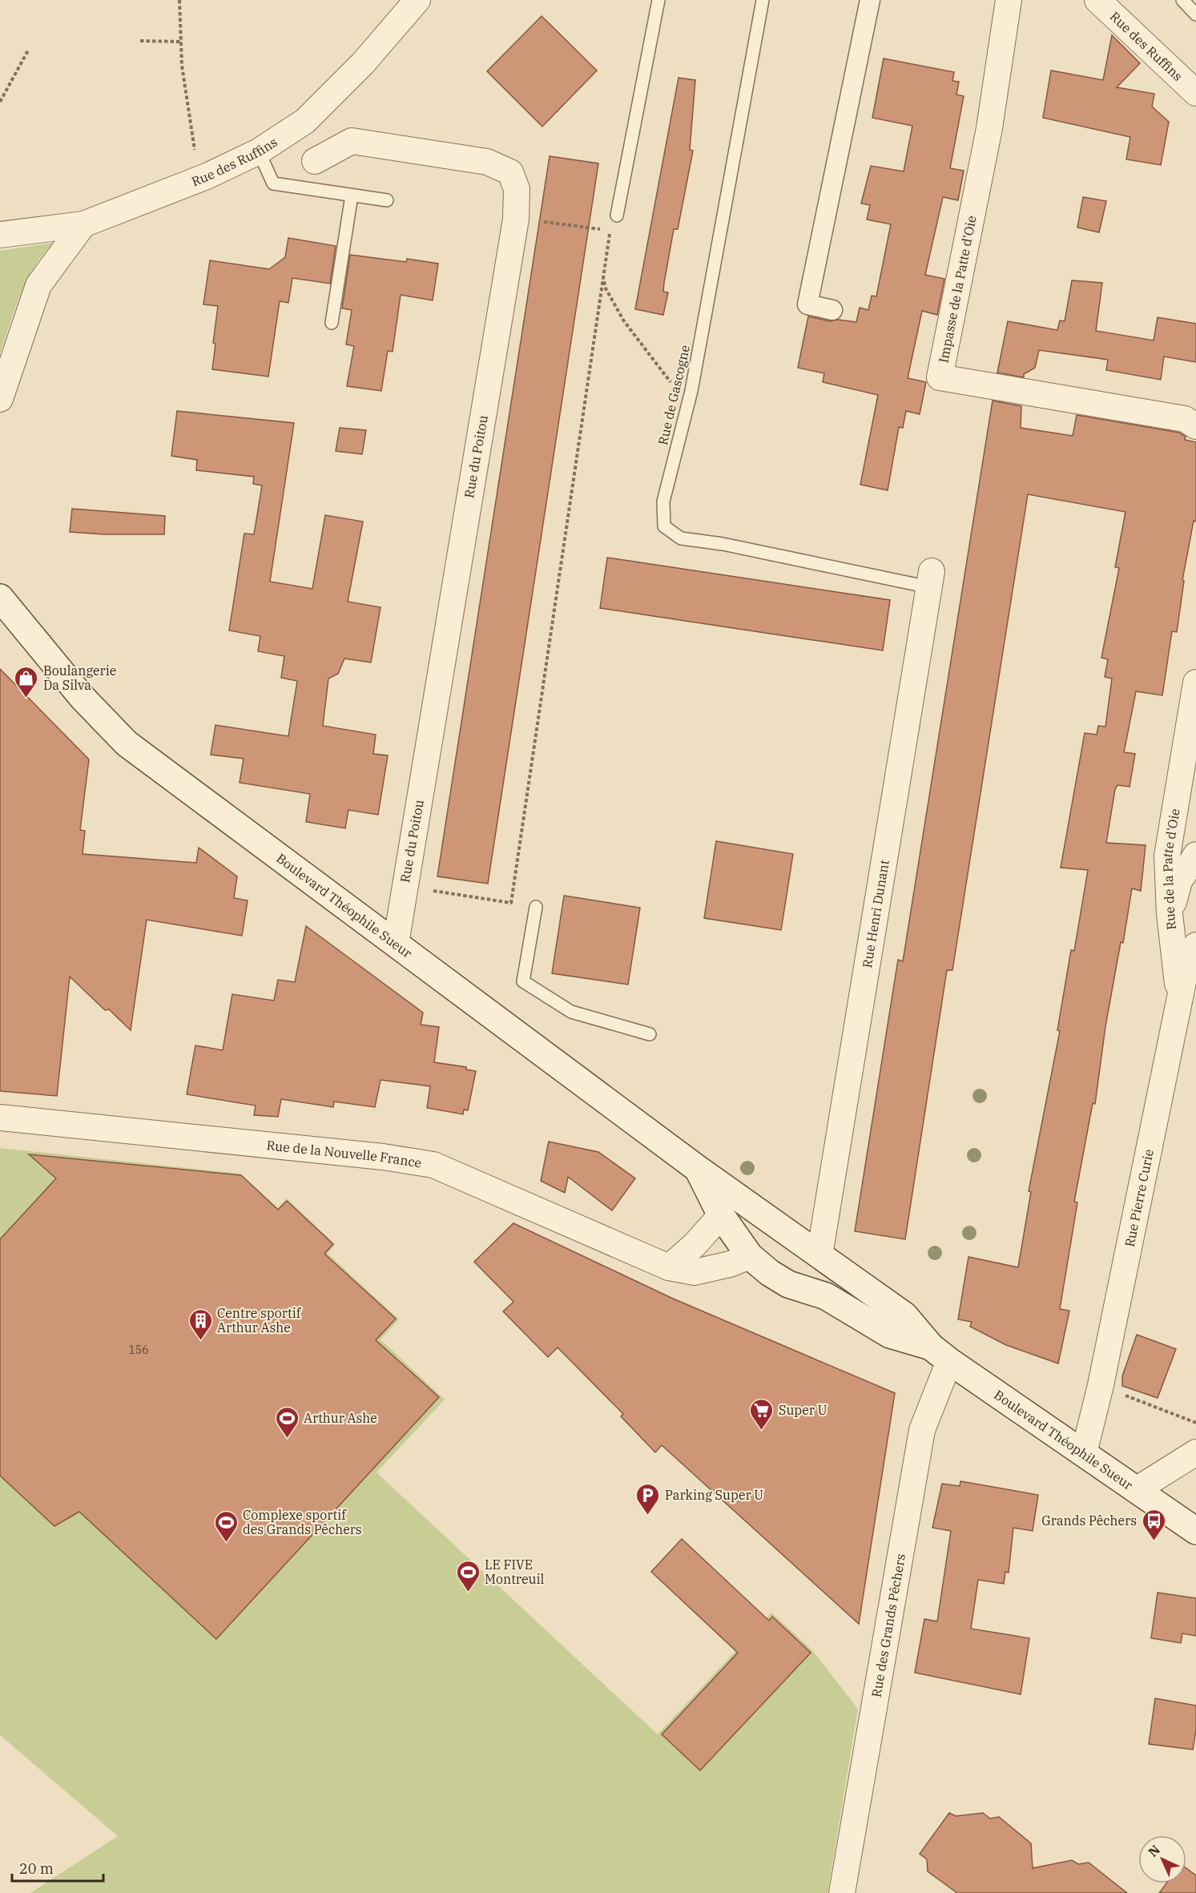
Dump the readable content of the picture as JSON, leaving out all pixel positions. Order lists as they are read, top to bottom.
{
  "streets": {
    "main road": ["Boulevard Théophile Sueur"],
    "street": [
      "Rue des Ruffins",
      "Impasse de la Patte d'Oie",
      "Rue du Poitou",
      "Rue de la Patte d'Oie",
      "Rue Henri Dunant",
      "Rue de la Nouvelle France",
      "Rue Pierre Curie",
      "Rue des Grands Pêchers"
    ],
    "lane": ["Rue de Gascogne"]
  },
  "crossings": [
    ["Rue de Gascogne", "Rue Henri Dunant"],
    ["Rue du Poitou", "Boulevard Théophile Sueur"],
    ["Rue de la Patte d'Oie", "Rue Pierre Curie"],
    ["Boulevard Théophile Sueur", "Rue Henri Dunant"],
    ["Boulevard Théophile Sueur", "Rue de la Nouvelle France"],
    ["Boulevard Théophile Sueur", "Rue Pierre Curie"],
    ["Boulevard Théophile Sueur", "Rue des Grands Pêchers"]
  ],
  "places": {
    "shop": ["Boulangerie Da Silva"],
    "building": ["Centre sportif Arthur Ashe"],
    "supermarket": ["Super U"],
    "sports": ["Arthur Ashe", "Complexe sportif des Grands Pêchers", "LE FIVE Montreuil"],
    "parking": ["Parking Super U"],
    "bus stop": ["Grands Pêchers"]
  },
  "house_numbers": ["156"],
  "scale_bar": "20 m",
  "north": "top left"
}
